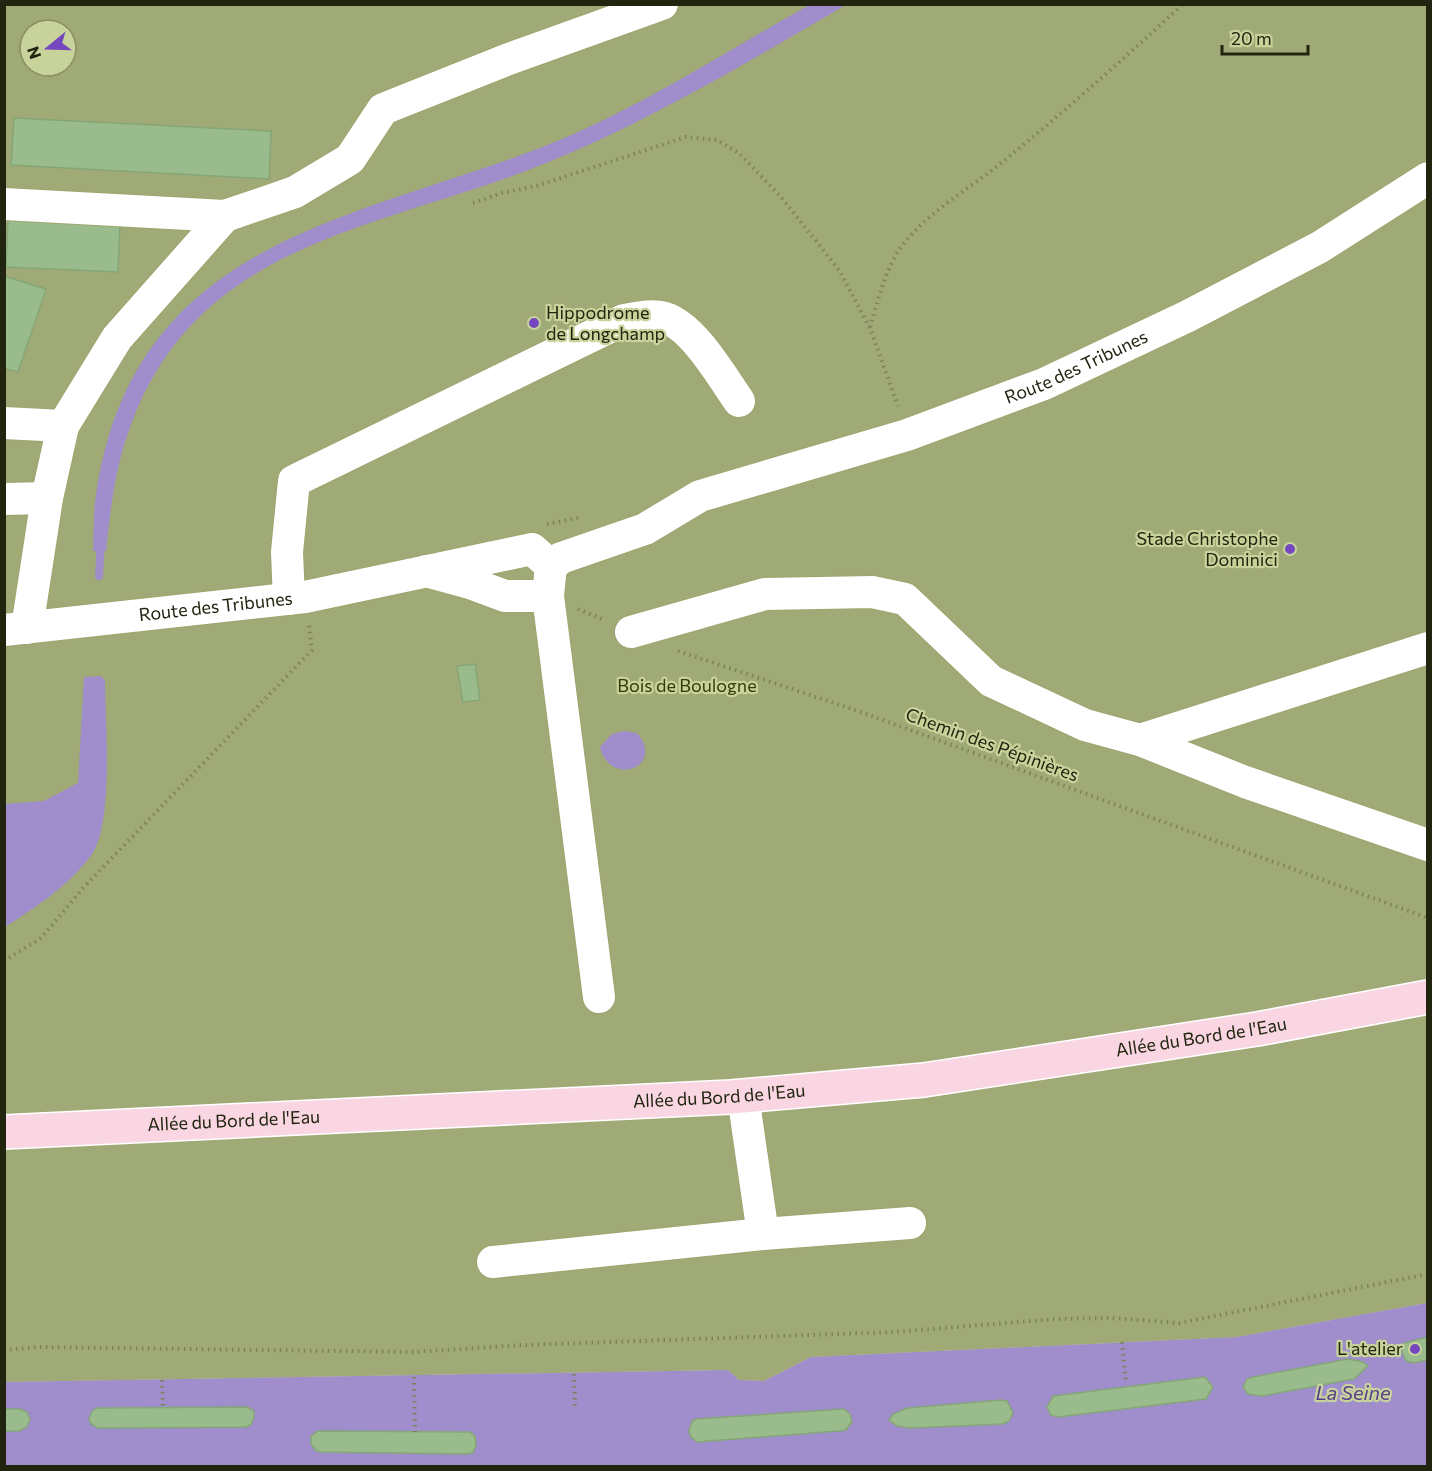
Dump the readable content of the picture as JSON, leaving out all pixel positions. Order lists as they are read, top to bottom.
{
  "streets": {
    "main road": ["Allée du Bord de l'Eau"],
    "street": ["Route des Tribunes"],
    "path": ["Chemin des Pépinières"]
  },
  "water": ["La Seine"],
  "parks": ["Bois de Boulogne"],
  "places": ["Hippodrome de Longchamp", "Stade Christophe Dominici", "L'atelier"],
  "scale_bar": "20 m",
  "north": "left"
}
